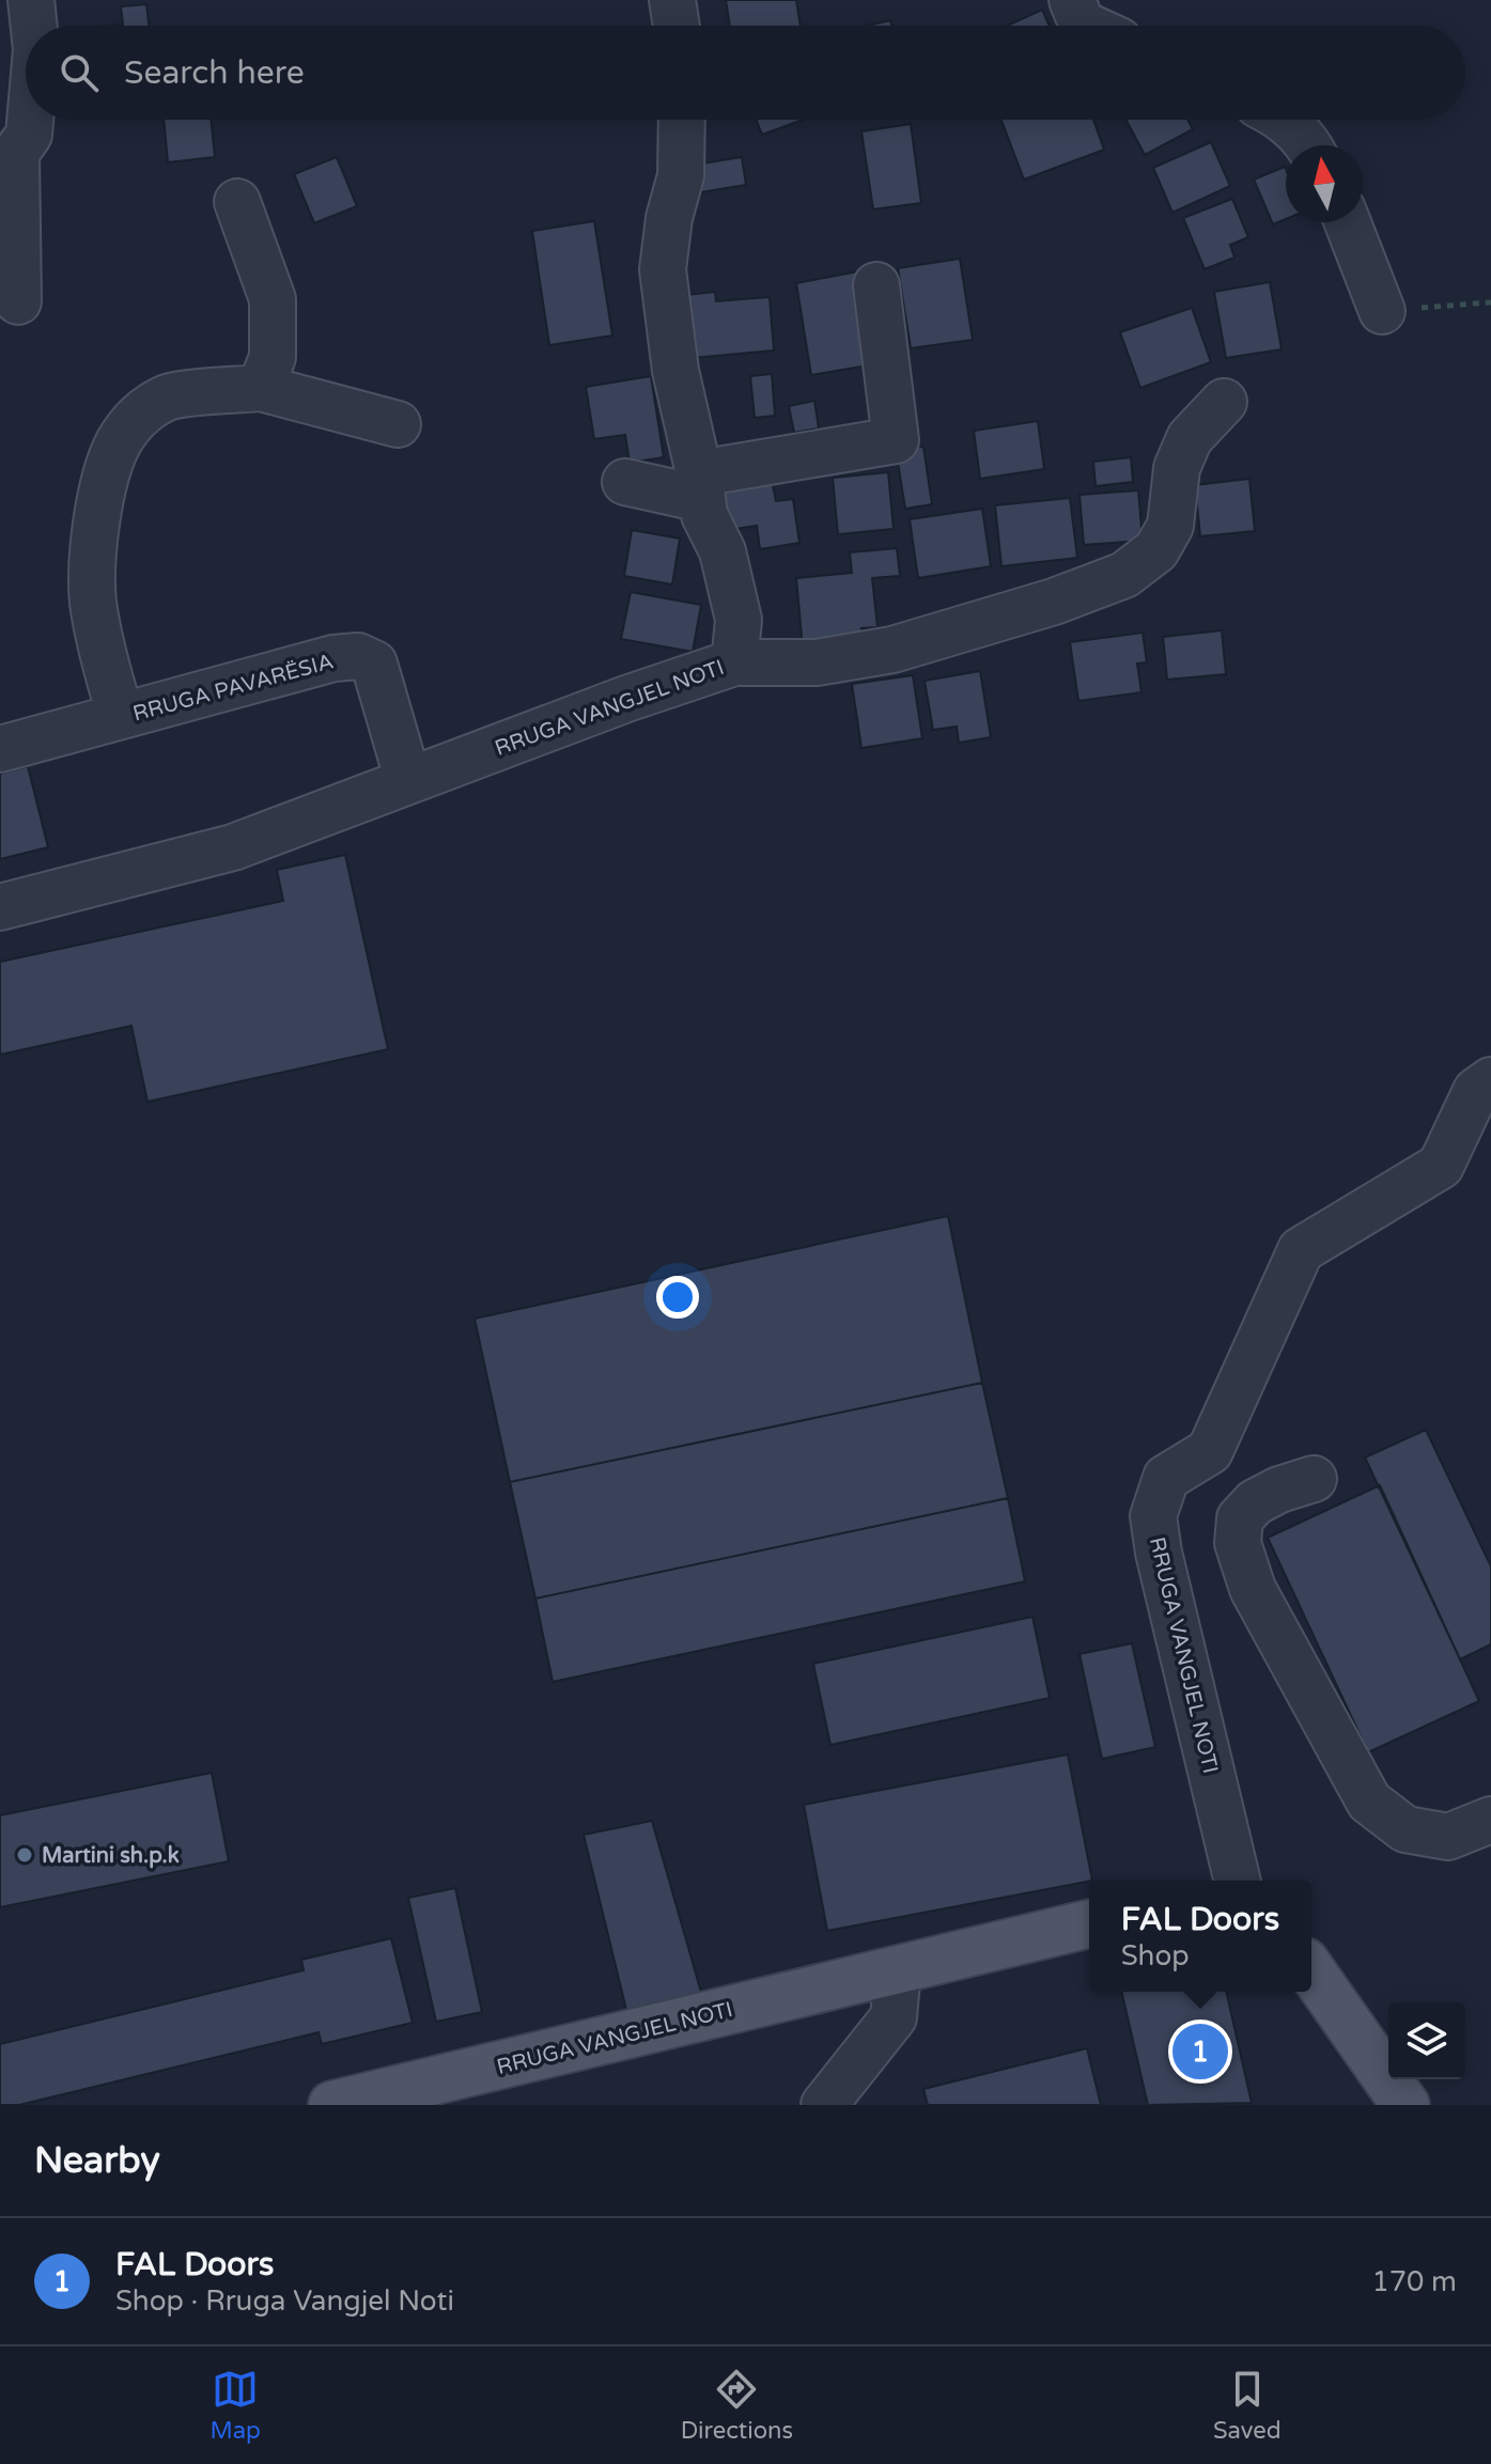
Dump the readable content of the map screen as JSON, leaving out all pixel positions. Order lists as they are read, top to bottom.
{
  "streets": {
    "main road": ["RRUGA VANGJEL NOTI"],
    "street": ["RRUGA PAVARËSIA"]
  },
  "crossings": [
    ["RRUGA PAVARËSIA", "RRUGA VANGJEL NOTI"]
  ],
  "places": ["Martini sh.p.k"],
  "north": "top",
  "page": {
    "search": "Search here",
    "popup": ["FAL Doors", "Shop"],
    "pins": "1",
    "heading": "Nearby",
    "list": [
      {
        "mark": "1",
        "name": "FAL Doors",
        "note": "Shop · Rruga Vangjel Noti",
        "value": "170 m"
      }
    ],
    "nav": ["Map", "Directions", "Saved"]
  }
}
